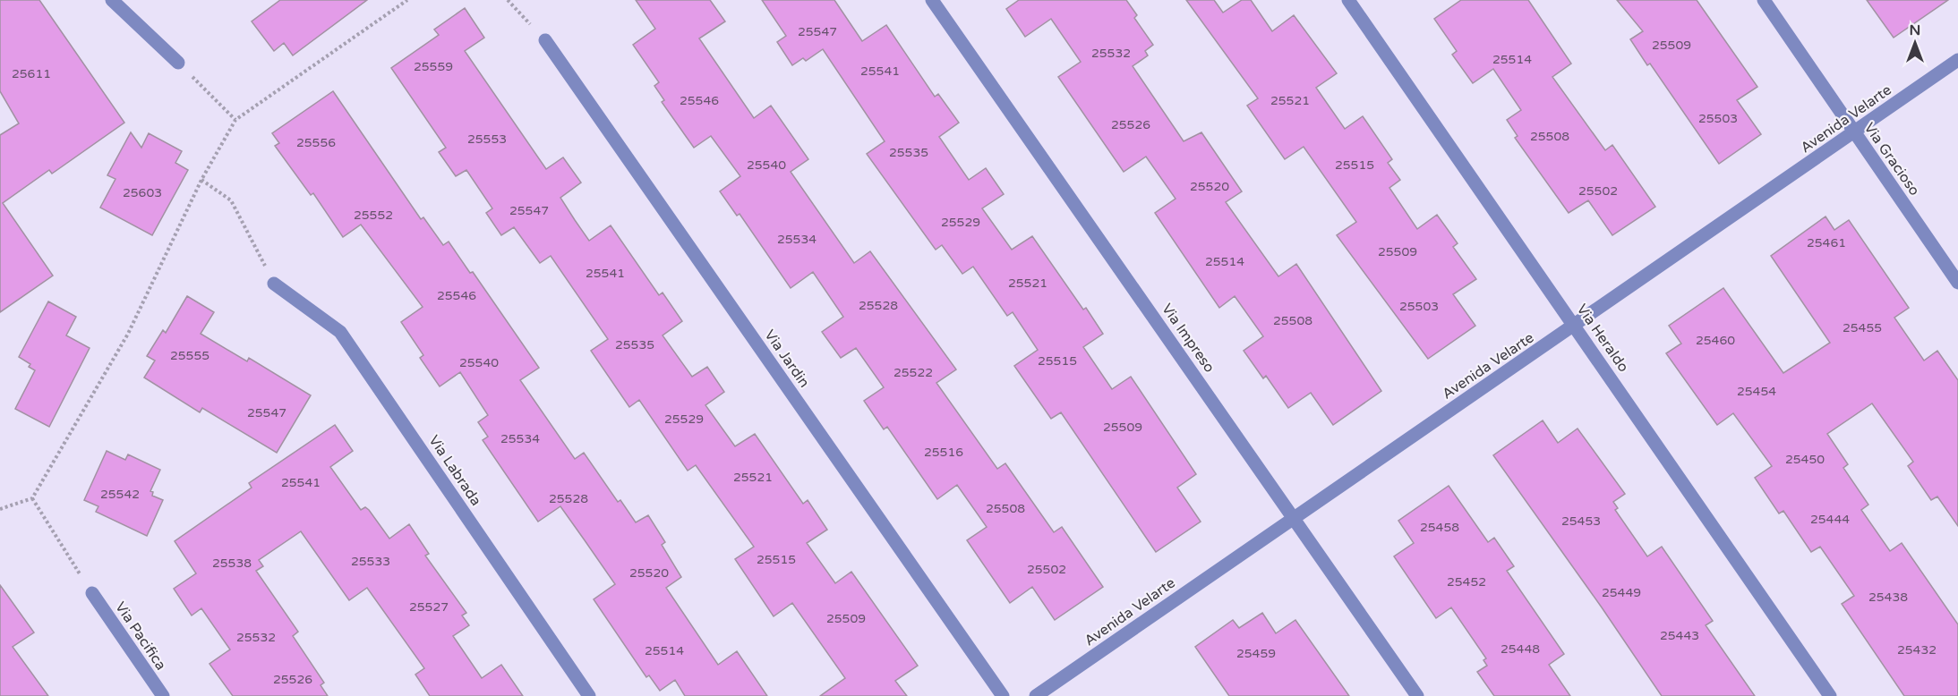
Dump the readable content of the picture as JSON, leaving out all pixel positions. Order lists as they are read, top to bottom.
{
  "streets": {
    "street": [
      "Avenida Velarte",
      "Via Gracioso",
      "Via Impreso",
      "Via Heraldo",
      "Via Jardin",
      "Via Labrada",
      "Via Pacifica"
    ]
  },
  "crossings": [
    ["Avenida Velarte", "Via Gracioso"],
    ["Avenida Velarte", "Via Impreso"],
    ["Avenida Velarte", "Via Heraldo"]
  ],
  "house_numbers": [
    "25547",
    "25509",
    "25532",
    "25514",
    "25559",
    "25541",
    "25611",
    "25546",
    "25521",
    "25503",
    "25526",
    "25508",
    "25553",
    "25556",
    "25535",
    "25540",
    "25515",
    "25520",
    "25502",
    "25603",
    "25547",
    "25552",
    "25529",
    "25534",
    "25461",
    "25509",
    "25514",
    "25541",
    "25521",
    "25546",
    "25528",
    "25503",
    "25508",
    "25455",
    "25460",
    "25535",
    "25555",
    "25515",
    "25540",
    "25522",
    "25454",
    "25547",
    "25529",
    "25509",
    "25534",
    "25516",
    "25450",
    "25521",
    "25541",
    "25542",
    "25528",
    "25508",
    "25444",
    "25453",
    "25458",
    "25515",
    "25533",
    "25538",
    "25502",
    "25520",
    "25452",
    "25449",
    "25438",
    "25527",
    "25509",
    "25443",
    "25532",
    "25448",
    "25432",
    "25514",
    "25459",
    "25526"
  ],
  "north": "top"
}
